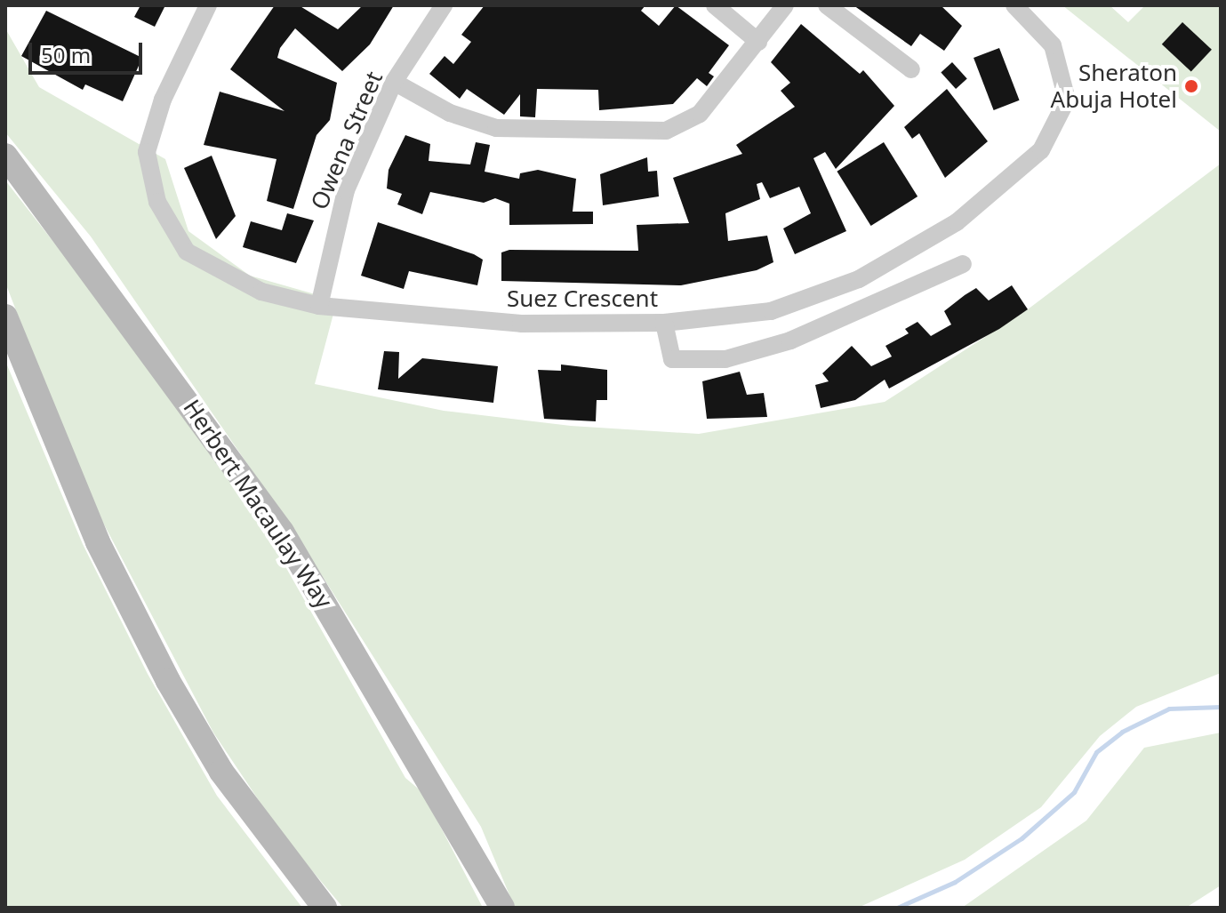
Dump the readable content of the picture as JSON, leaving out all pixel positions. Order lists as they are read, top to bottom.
{
  "streets": {
    "main road": ["Herbert Macaulay Way"],
    "street": ["Owena Street", "Suez Crescent"]
  },
  "crossings": [
    ["Owena Street", "Suez Crescent"]
  ],
  "places": ["Sheraton Abuja Hotel"],
  "scale_bar": "50 m"
}
